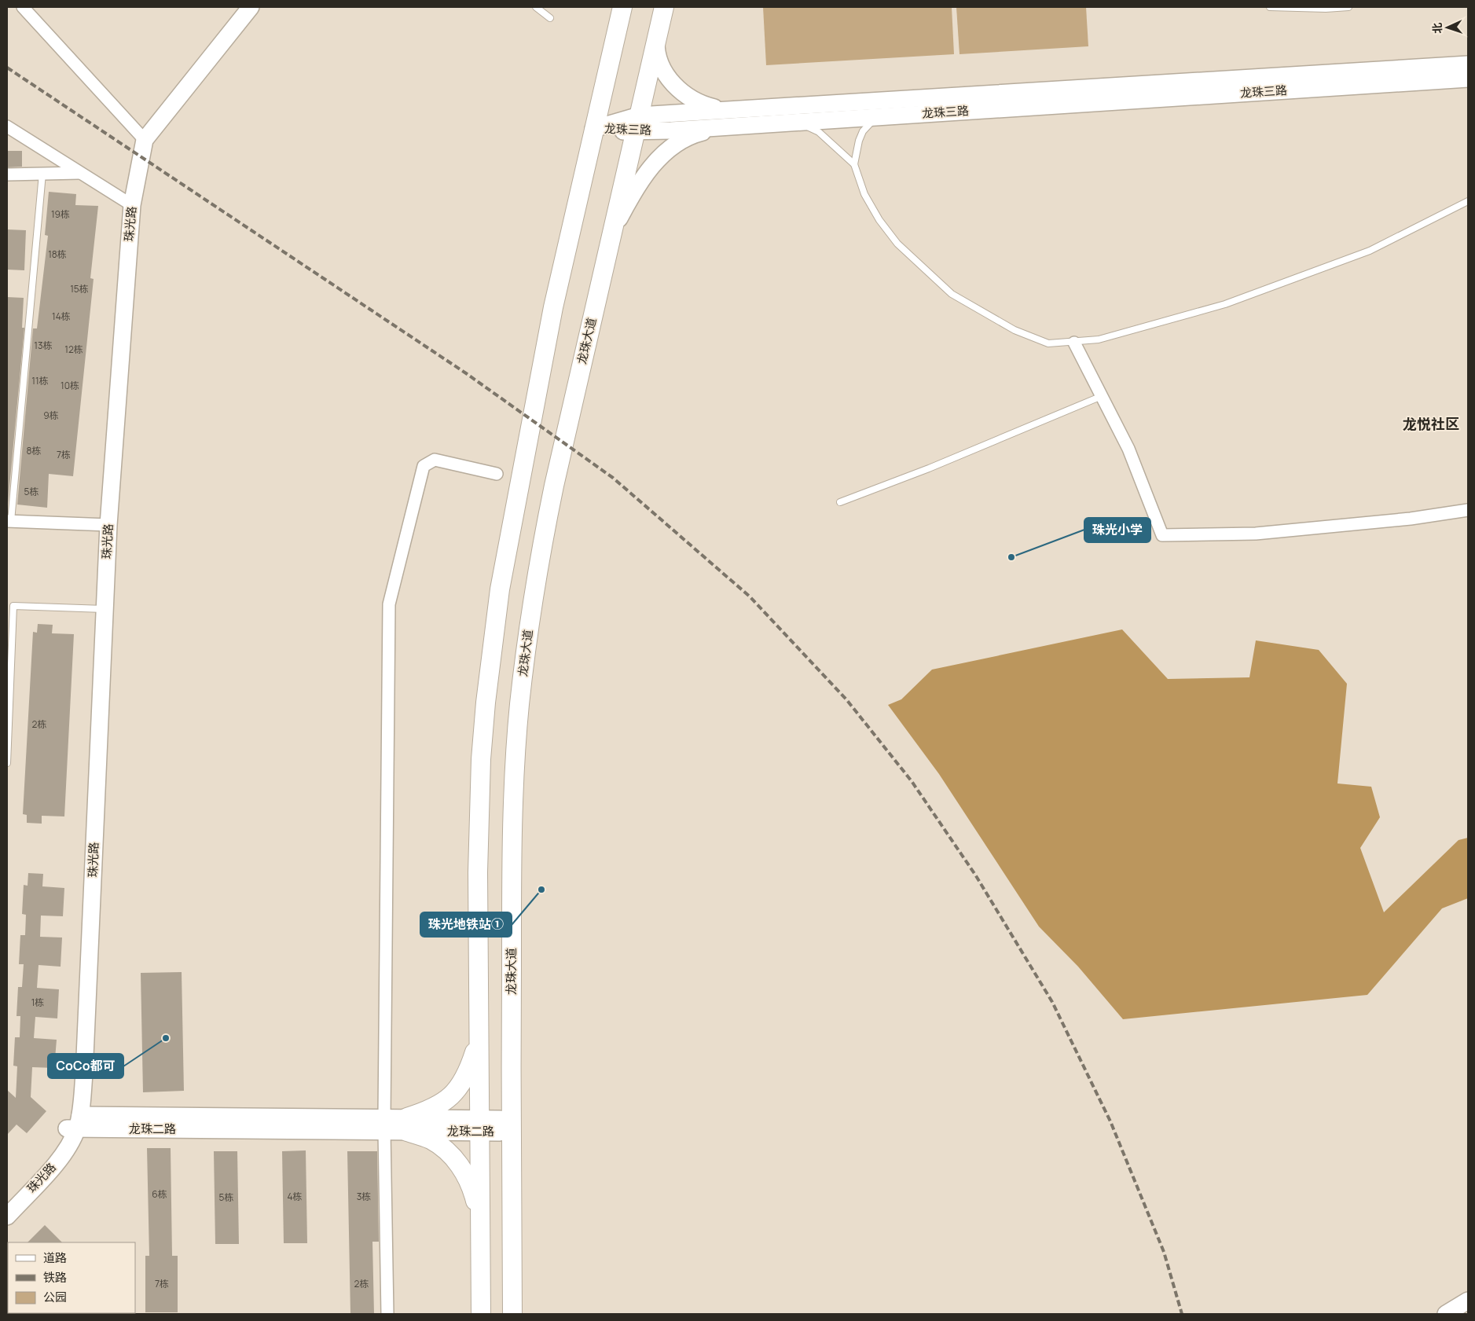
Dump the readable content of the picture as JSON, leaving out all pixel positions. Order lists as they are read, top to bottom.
{
  "streets": {
    "main road": [
      "龙珠三路",
      "珠光路",
      "龙珠大道",
      "龙珠二路"
    ]
  },
  "crossings": [
    ["龙珠三路", "龙珠大道"],
    ["珠光路", "龙珠二路"],
    ["龙珠大道", "龙珠二路"]
  ],
  "districts": ["龙悦社区"],
  "places": ["珠光小学", "珠光地铁站①", "CoCo都可"],
  "house_numbers": [
    "19栋",
    "18栋",
    "15栋",
    "14栋",
    "13栋",
    "12栋",
    "11栋",
    "10栋",
    "9栋",
    "8栋",
    "7栋",
    "5栋",
    "2栋",
    "1栋",
    "6栋",
    "4栋",
    "3栋",
    "5栋",
    "7栋",
    "2栋"
  ],
  "legend": ["道路", "铁路", "公园"],
  "north": "left"
}
